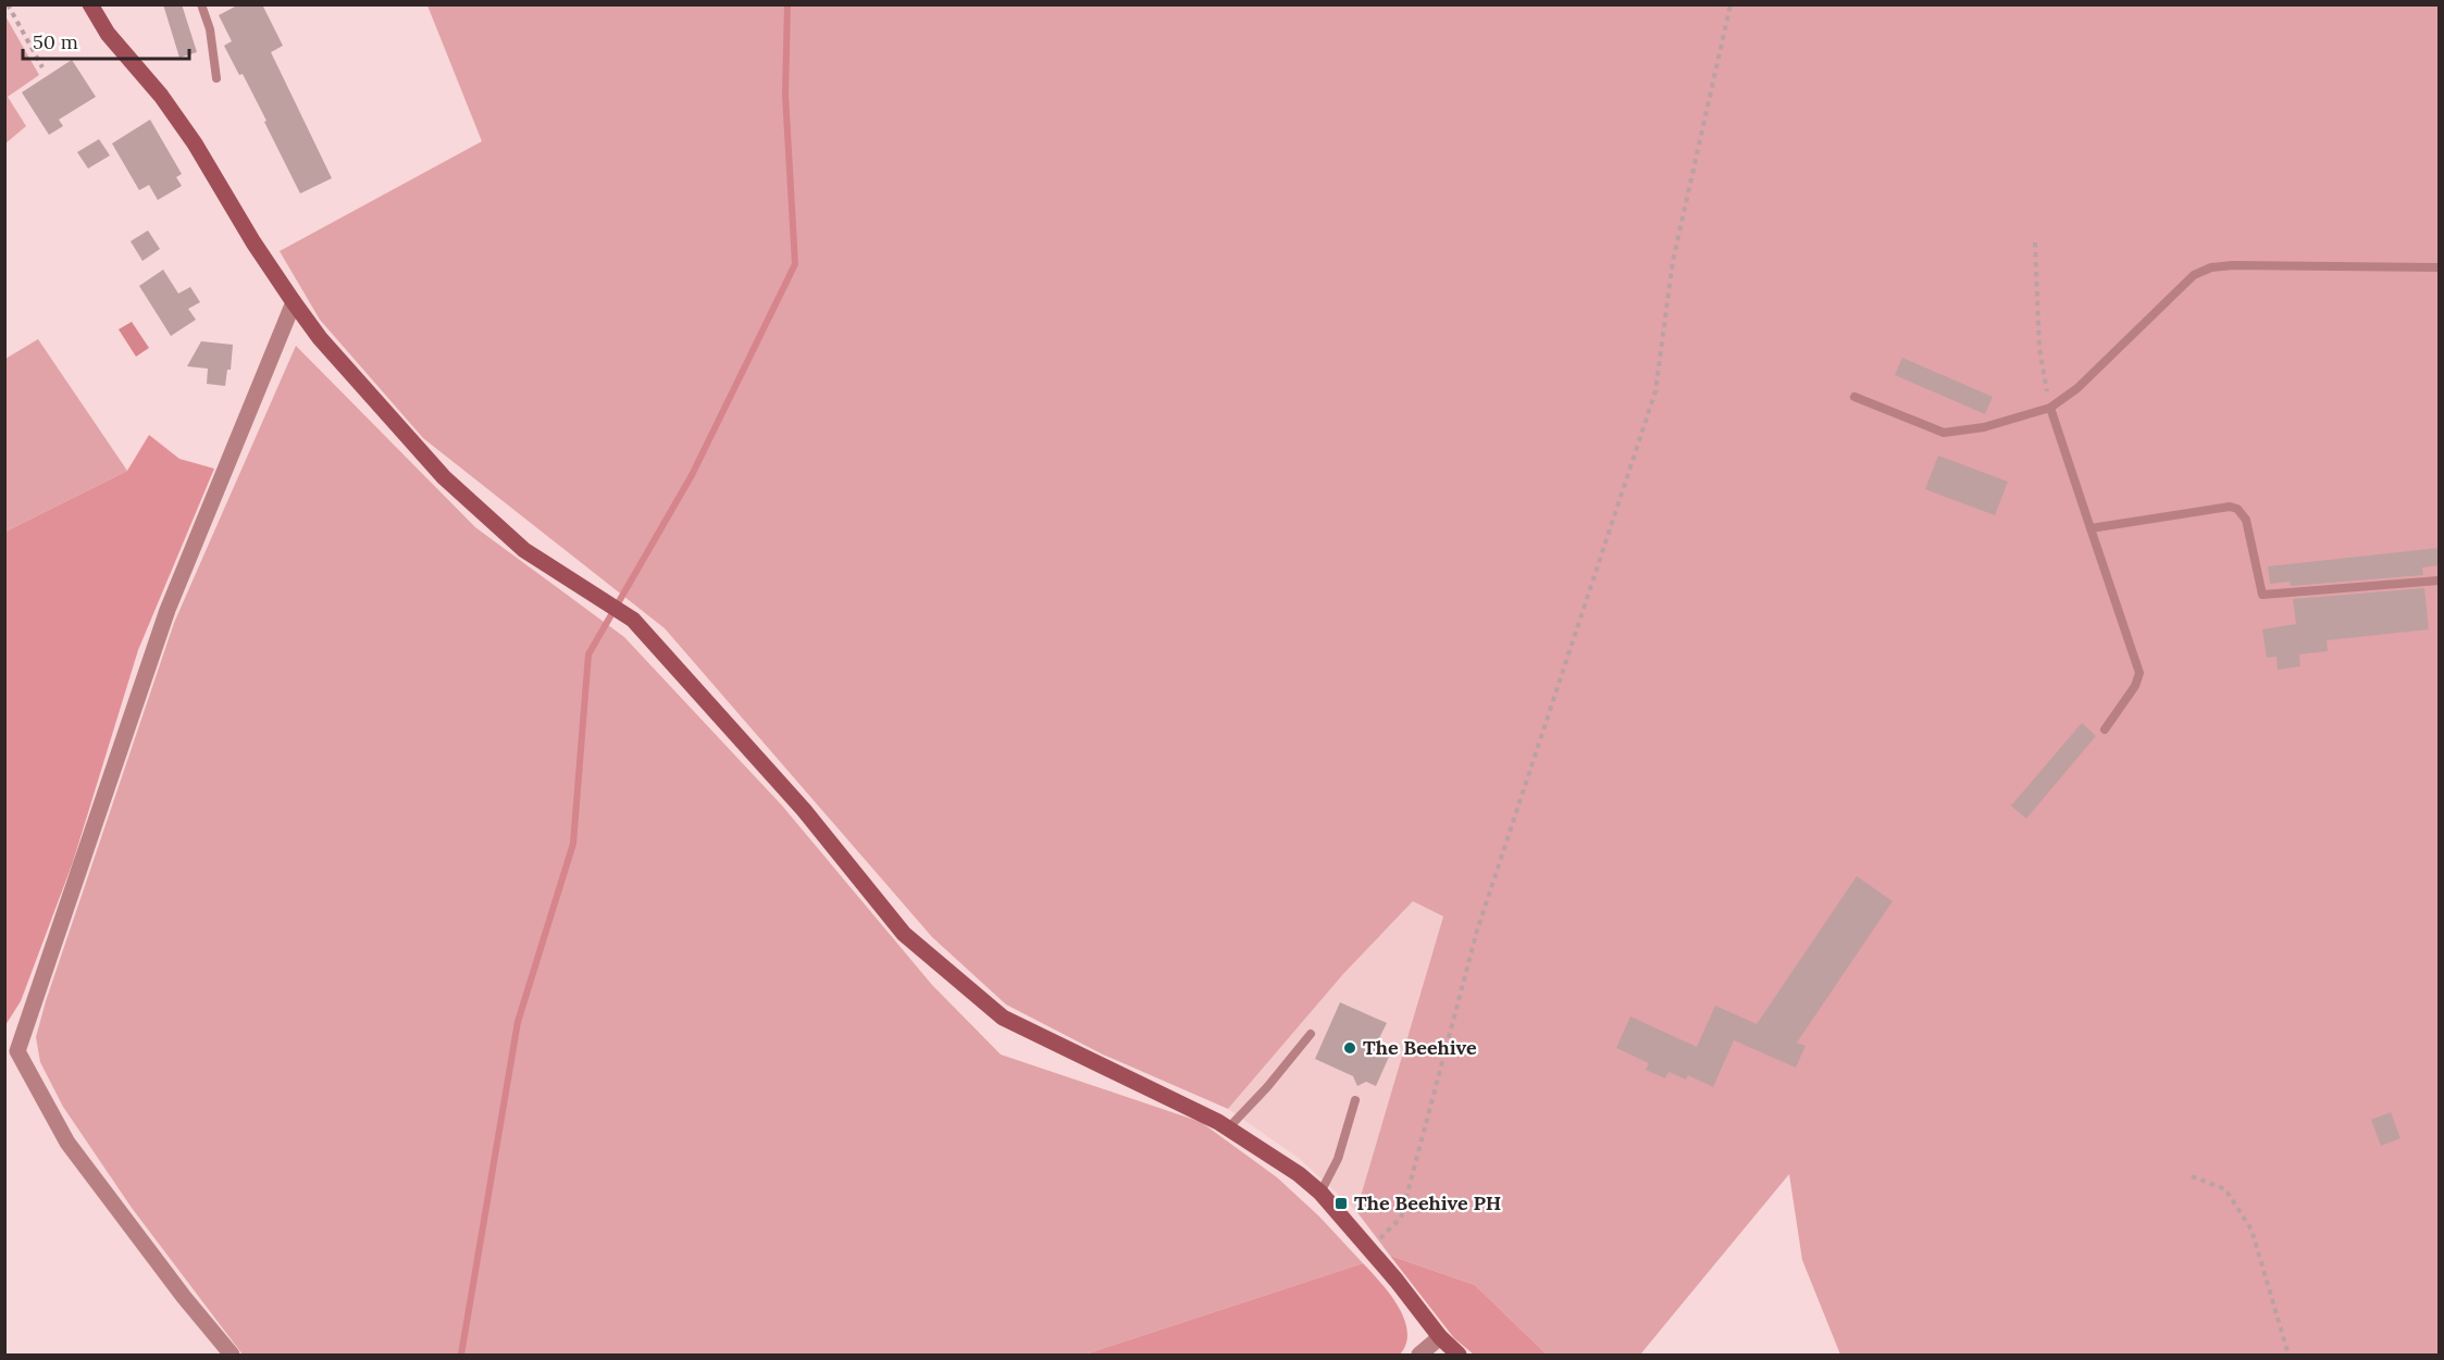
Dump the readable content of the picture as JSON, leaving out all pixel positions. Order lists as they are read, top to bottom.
{
  "places": {
    "other": ["The Beehive"],
    "transit": ["The Beehive PH"]
  },
  "scale_bar": "50 m"
}
